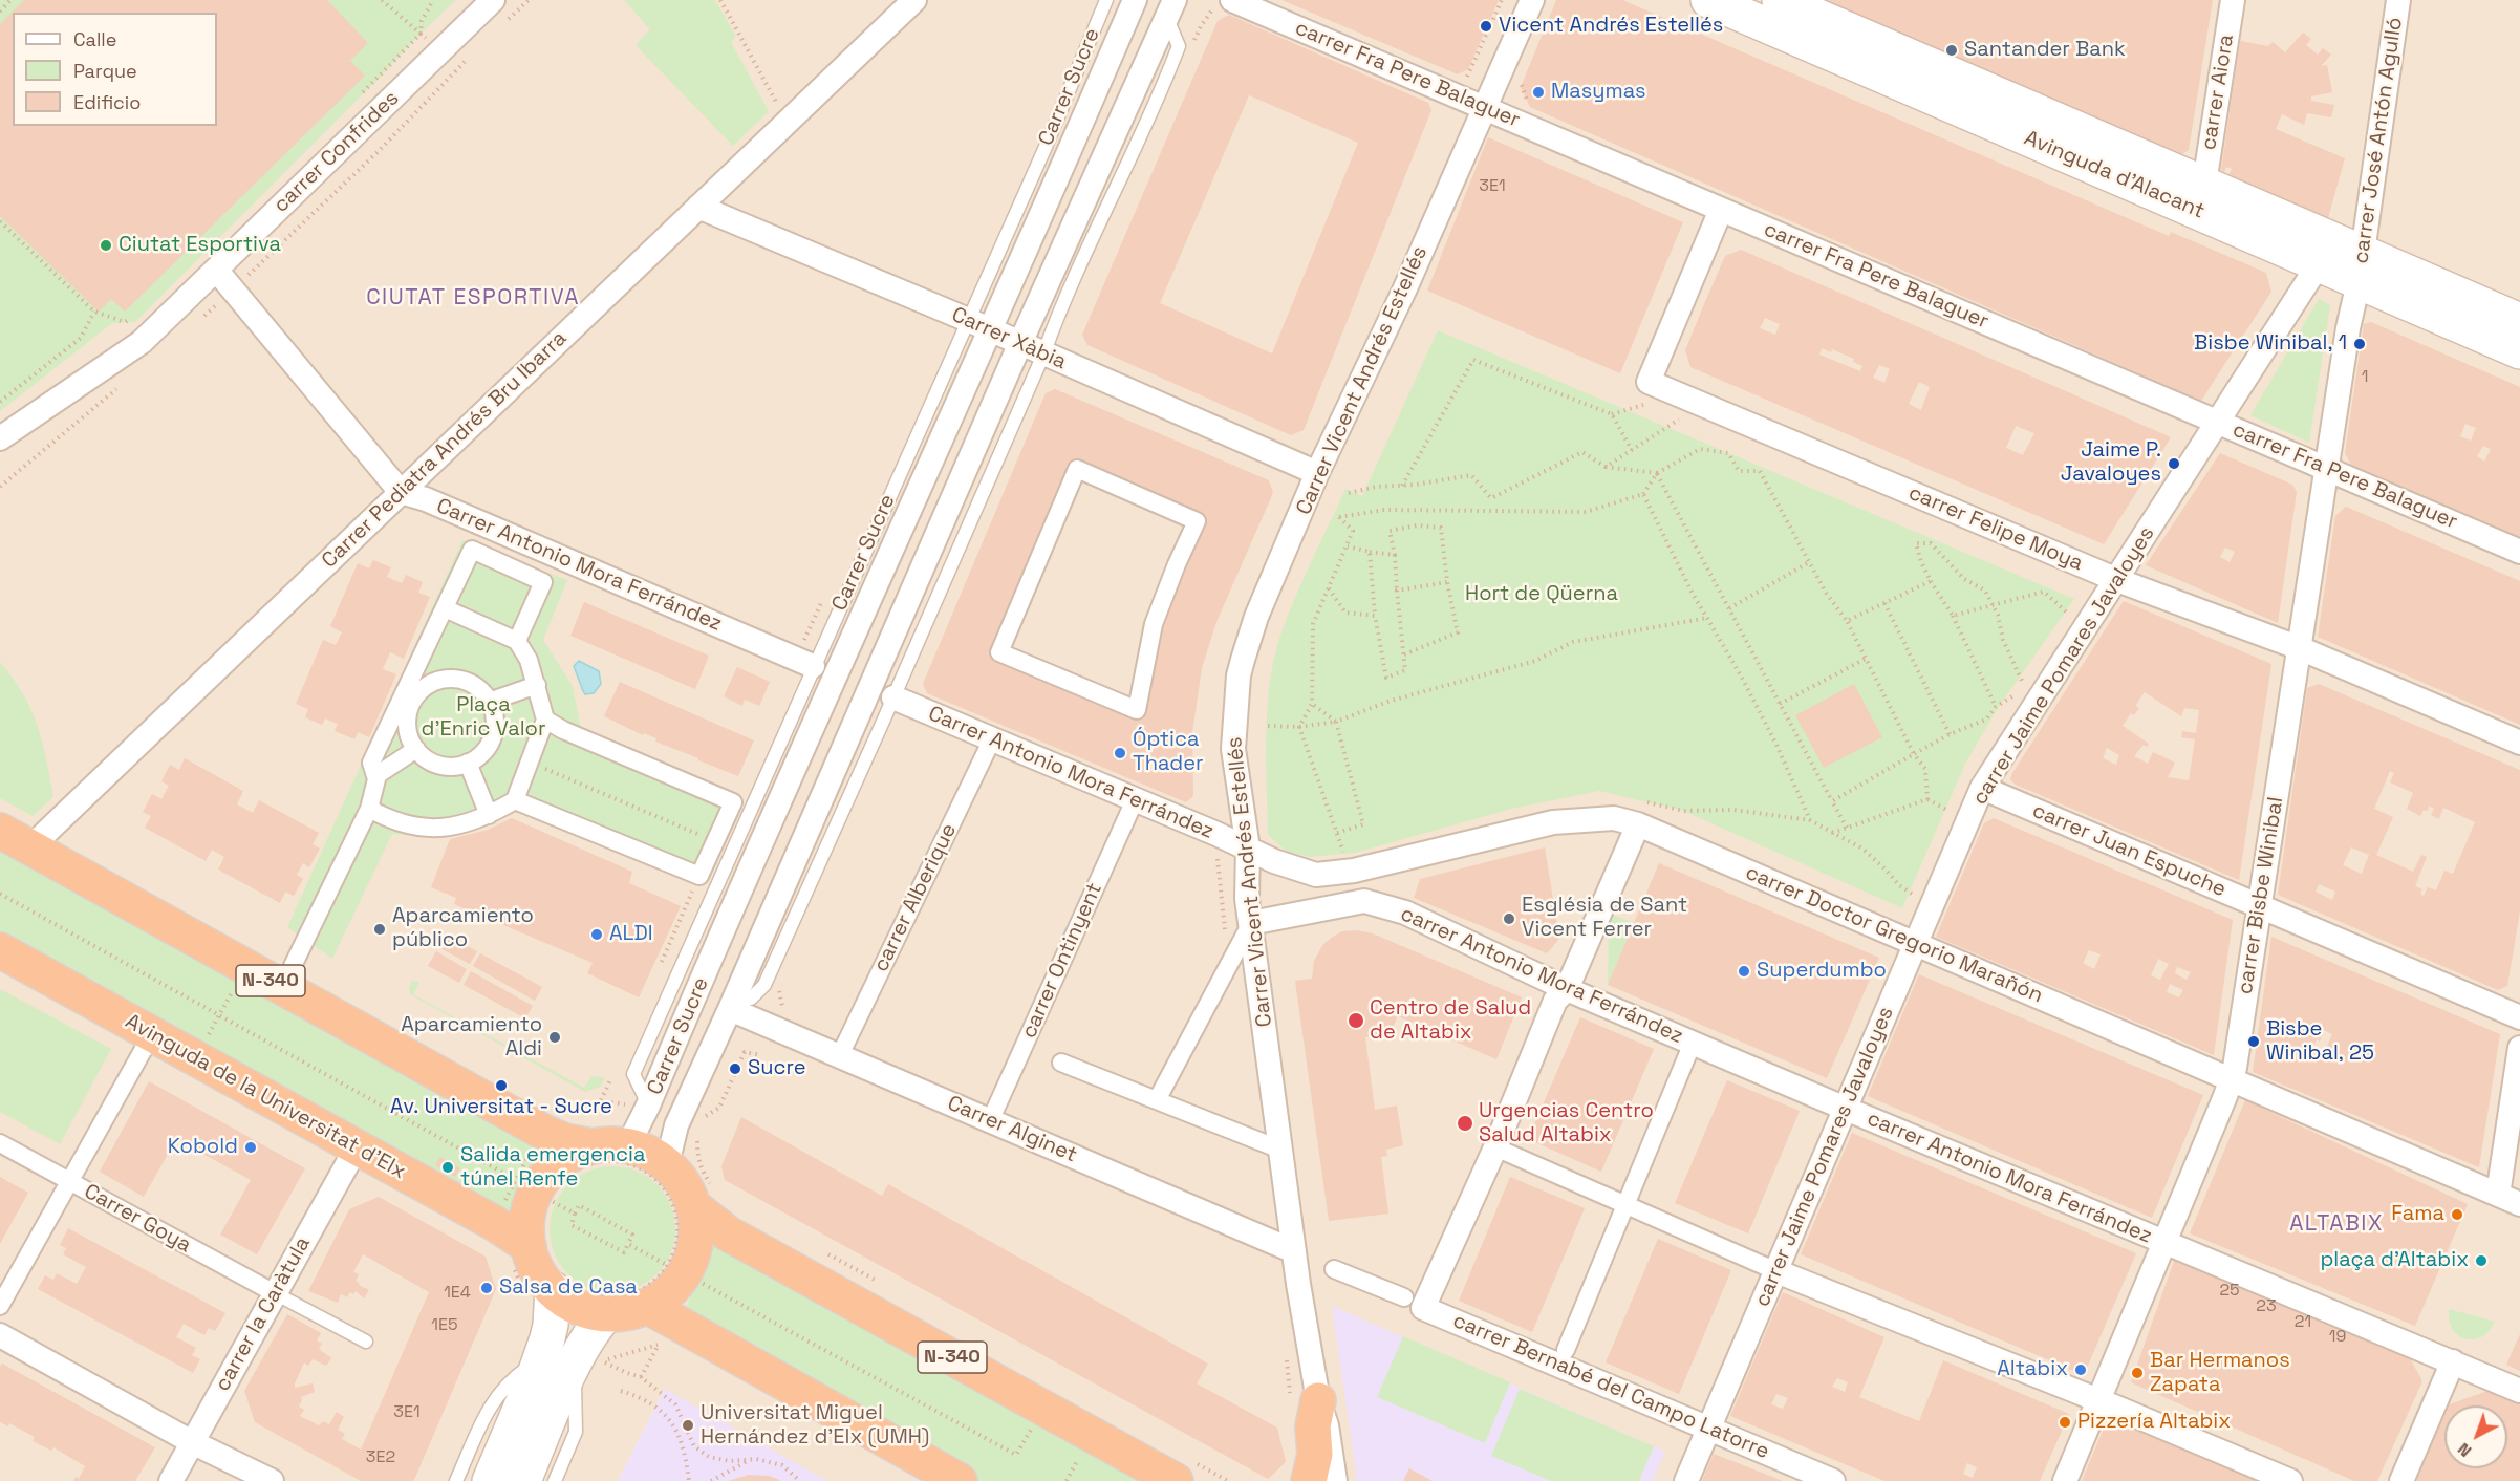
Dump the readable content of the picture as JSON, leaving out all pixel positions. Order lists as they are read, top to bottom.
{
  "streets": {
    "highway": ["N-340", "Avinguda de la Universitat d'Elx"],
    "main road": ["Avinguda d'Alacant"],
    "street": [
      "carrer Fra Pere Balaguer",
      "Carrer Sucre",
      "carrer Aiora",
      "carrer José Antón Agulló",
      "carrer Confrides",
      "Carrer Xàbia",
      "Carrer Vicent Andrés Estellés",
      "Carrer Pediatra Andrés Bru Ibarra",
      "carrer Felipe Moya",
      "Carrer Antonio Mora Ferrández",
      "carrer Jaime Pomares Javaloyes",
      "carrer Juan Espuche",
      "carrer Bisbe Winibal",
      "carrer Alberique",
      "carrer Doctor Gregorio Marañón",
      "carrer Ontinyent",
      "carrer Antonio Mora Ferrández",
      "Carrer Alginet",
      "Carrer Goya",
      "carrer la Caràtula",
      "carrer Bernabé del Campo Latorre"
    ]
  },
  "crossings": [
    ["carrer Fra Pere Balaguer", "Carrer Vicent Andrés Estellés"],
    ["carrer Fra Pere Balaguer", "carrer Jaime Pomares Javaloyes"],
    ["carrer Fra Pere Balaguer", "carrer Bisbe Winibal"],
    ["Carrer Sucre", "Carrer Xàbia"],
    ["Carrer Sucre", "Carrer Antonio Mora Ferrández"],
    ["Carrer Sucre", "N-340"],
    ["Carrer Sucre", "Carrer Alginet"],
    ["carrer Aiora", "Avinguda d'Alacant"],
    ["carrer José Antón Agulló", "Avinguda d'Alacant"],
    ["carrer José Antón Agulló", "carrer Bisbe Winibal"],
    ["Avinguda d'Alacant", "carrer Jaime Pomares Javaloyes"],
    ["Avinguda d'Alacant", "carrer Bisbe Winibal"],
    ["Carrer Xàbia", "Carrer Vicent Andrés Estellés"],
    ["Carrer Xàbia", "Carrer Pediatra Andrés Bru Ibarra"],
    ["Carrer Vicent Andrés Estellés", "Carrer Antonio Mora Ferrández"],
    ["Carrer Vicent Andrés Estellés", "carrer Doctor Gregorio Marañón"],
    ["Carrer Vicent Andrés Estellés", "carrer Antonio Mora Ferrández"],
    ["Carrer Vicent Andrés Estellés", "Carrer Alginet"],
    ["Carrer Pediatra Andrés Bru Ibarra", "Carrer Antonio Mora Ferrández"],
    ["Carrer Pediatra Andrés Bru Ibarra", "N-340"],
    ["carrer Felipe Moya", "carrer Jaime Pomares Javaloyes"],
    ["carrer Felipe Moya", "carrer Bisbe Winibal"],
    ["Carrer Antonio Mora Ferrández", "carrer Alberique"],
    ["Carrer Antonio Mora Ferrández", "carrer Doctor Gregorio Marañón"],
    ["Carrer Antonio Mora Ferrández", "carrer Ontinyent"],
    ["carrer Jaime Pomares Javaloyes", "carrer Juan Espuche"],
    ["carrer Jaime Pomares Javaloyes", "carrer Doctor Gregorio Marañón"],
    ["carrer Jaime Pomares Javaloyes", "carrer Antonio Mora Ferrández"],
    ["carrer Jaime Pomares Javaloyes", "carrer Bernabé del Campo Latorre"],
    ["carrer Juan Espuche", "carrer Bisbe Winibal"],
    ["carrer Bisbe Winibal", "carrer Doctor Gregorio Marañón"],
    ["carrer Bisbe Winibal", "carrer Antonio Mora Ferrández"],
    ["carrer Alberique", "Carrer Alginet"],
    ["carrer Ontinyent", "Carrer Alginet"],
    ["N-340", "Avinguda de la Universitat d'Elx"],
    ["Avinguda de la Universitat d'Elx", "carrer la Caràtula"],
    ["Carrer Goya", "carrer la Caràtula"]
  ],
  "districts": ["CIUTAT ESPORTIVA", "ALTABIX"],
  "parks": ["Hort de Qüerna", "Plaça d'Enric Valor"],
  "places": [
    "Vicent Andrés Estellés",
    "Santander Bank",
    "Masymas",
    "Ciutat Esportiva",
    "Bisbe Winibal, 1",
    "Jaime P. Javaloyes",
    "Óptica Thader",
    "Església de Sant Vicent Ferrer",
    "Aparcamiento público",
    "ALDI",
    "Superdumbo",
    "Centro de Salud de Altabix",
    "Aparcamiento Aldi",
    "Bisbe Winibal, 25",
    "Sucre",
    "Av. Universitat - Sucre",
    "Urgencias Centro Salud Altabix",
    "Kobold",
    "Salida emergencia túnel Renfe",
    "Fama",
    "plaça d'Altabix",
    "Salsa de Casa",
    "Altabix",
    "Bar Hermanos Zapata",
    "Pizzería Altabix",
    "Universitat Miguel Hernández d'Elx (UMH)"
  ],
  "house_numbers": [
    "3E1",
    "1",
    "25",
    "1E4",
    "23",
    "21",
    "1E5",
    "19",
    "3E1",
    "3E2"
  ],
  "legend": ["Calle", "Parque", "Edificio"],
  "north": "bottom left"
}
